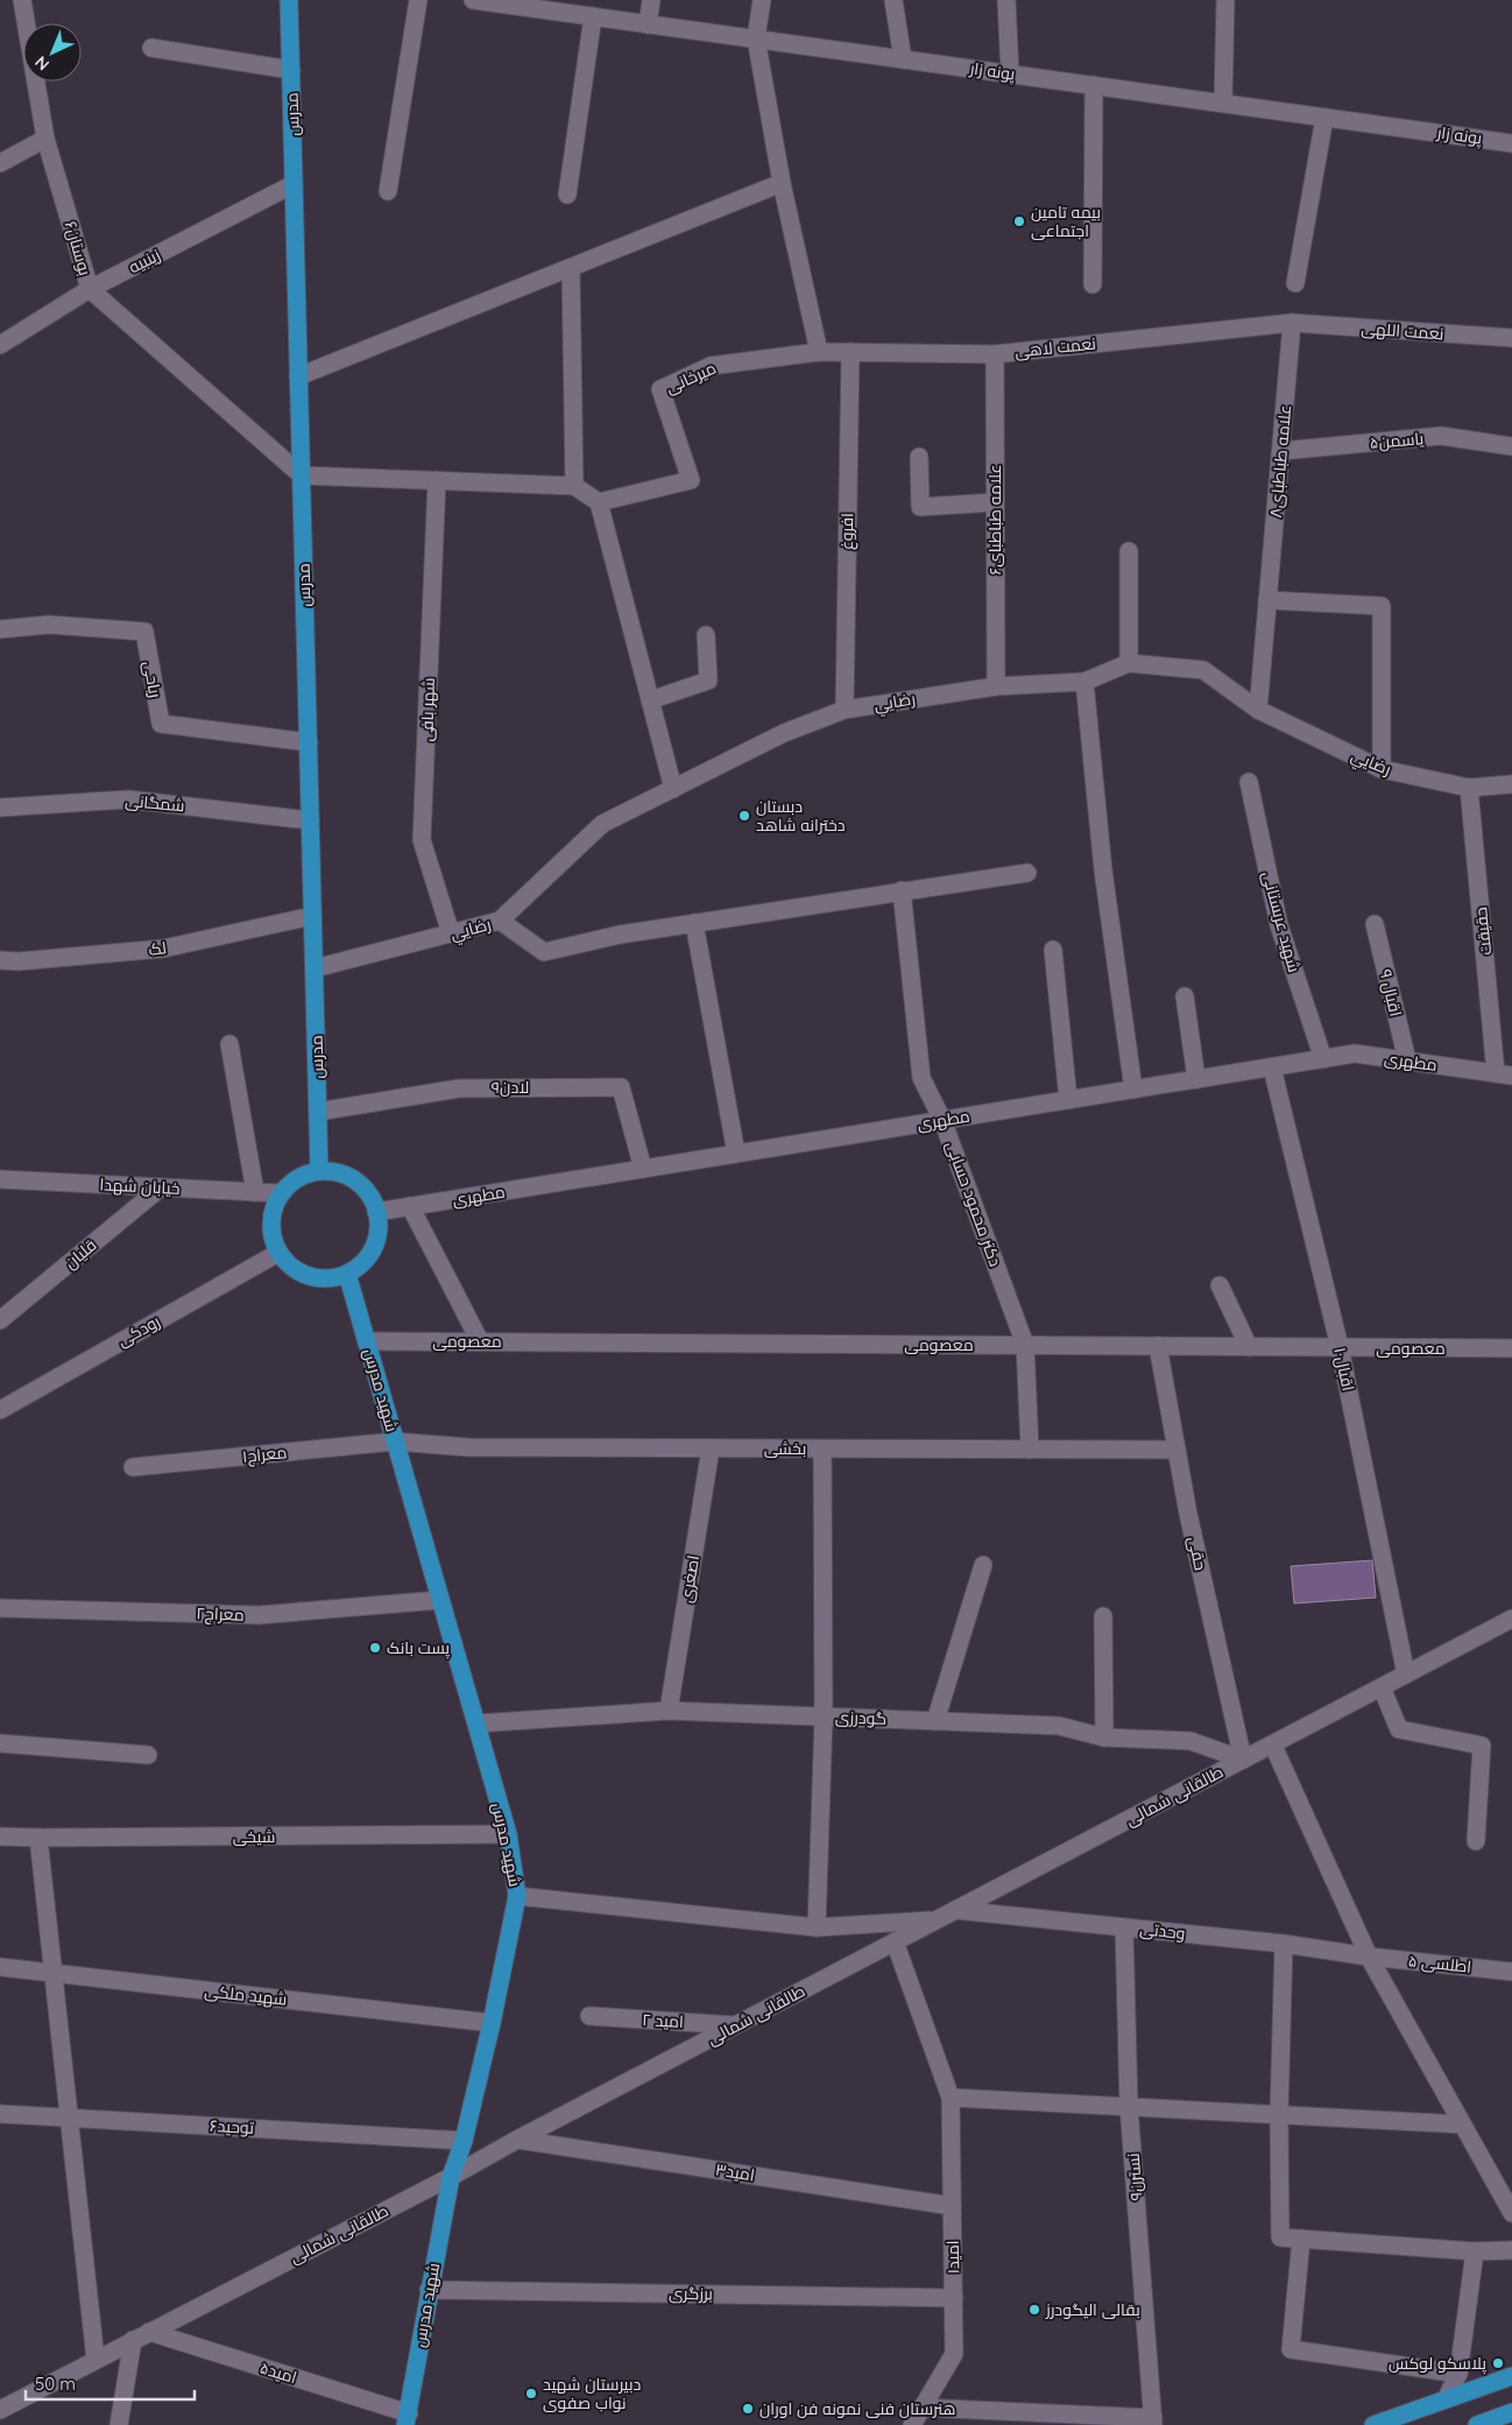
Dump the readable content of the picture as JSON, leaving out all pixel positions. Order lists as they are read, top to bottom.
{
  "streets": {
    "main road": ["مدرس", "شهید مدرس"],
    "street": [
      "پونه زار",
      "بوستان۶",
      "زینبیه",
      "نعمت اللهی",
      "نعمت لاهی",
      "میرخانی",
      "یاسمن۵",
      "علامه طباطبای۸",
      "علامه طباطبای۶",
      "افروغ",
      "ریاحی",
      "رضایي",
      "شهر بافی",
      "شمگانی",
      "شهید عربستانی",
      "حقیقت",
      "لک",
      "اقبال ۹",
      "مطهری",
      "لادن۹",
      "خیابان شهدا",
      "دکتر محمود حسابی",
      "قلیان",
      "رودکی",
      "معصومی",
      "اقبال۱۰",
      "بخشی",
      "معراج۱",
      "حقی",
      "اصغری",
      "معراج۲",
      "گودرزی",
      "طالقانی شمالی",
      "شیخی",
      "وحدتی",
      "اطلسی ۵",
      "شهید ملکی",
      "امید ۲",
      "توحید۶",
      "امید۳",
      "نسترن۹",
      "امید۱",
      "برزگری",
      "امید۵"
    ]
  },
  "crossings": [
    ["مدرس", "بوستان۶"],
    ["مدرس", "زینبیه"],
    ["مدرس", "ریاحی"],
    ["مدرس", "رضایي"],
    ["مدرس", "شمگانی"],
    ["مدرس", "لک"],
    ["مدرس", "مطهری"],
    ["مدرس", "لادن۹"],
    ["مدرس", "خیابان شهدا"],
    ["مدرس", "رودکی"],
    ["مدرس", "شهید مدرس"],
    ["بوستان۶", "زینبیه"],
    ["نعمت اللهی", "نعمت لاهی"],
    ["نعمت اللهی", "علامه طباطبای۸"],
    ["نعمت لاهی", "میرخانی"],
    ["نعمت لاهی", "علامه طباطبای۸"],
    ["نعمت لاهی", "علامه طباطبای۶"],
    ["نعمت لاهی", "افروغ"],
    ["یاسمن۵", "علامه طباطبای۸"],
    ["علامه طباطبای۸", "رضایي"],
    ["علامه طباطبای۶", "رضایي"],
    ["افروغ", "رضایي"],
    ["رضایي", "شهر بافی"],
    ["رضایي", "حقیقت"],
    ["شهید عربستانی", "مطهری"],
    ["حقیقت", "مطهری"],
    ["اقبال ۹", "مطهری"],
    ["مطهری", "لادن۹"],
    ["مطهری", "خیابان شهدا"],
    ["مطهری", "دکتر محمود حسابی"],
    ["مطهری", "رودکی"],
    ["مطهری", "اقبال۱۰"],
    ["مطهری", "شهید مدرس"],
    ["خیابان شهدا", "قلیان"],
    ["خیابان شهدا", "رودکی"],
    ["خیابان شهدا", "شهید مدرس"],
    ["دکتر محمود حسابی", "معصومی"],
    ["دکتر محمود حسابی", "بخشی"],
    ["رودکی", "شهید مدرس"],
    ["معصومی", "اقبال۱۰"],
    ["معصومی", "شهید مدرس"],
    ["معصومی", "حقی"],
    ["اقبال۱۰", "طالقانی شمالی"],
    ["شهید مدرس", "بخشی"],
    ["شهید مدرس", "معراج۱"],
    ["شهید مدرس", "معراج۲"],
    ["شهید مدرس", "گودرزی"],
    ["شهید مدرس", "طالقانی شمالی"],
    ["شهید مدرس", "شیخی"],
    ["شهید مدرس", "شهید ملکی"],
    ["شهید مدرس", "توحید۶"],
    ["شهید مدرس", "برزگری"],
    ["شهید مدرس", "امید۵"],
    ["بخشی", "معراج۱"],
    ["بخشی", "حقی"],
    ["بخشی", "اصغری"],
    ["حقی", "گودرزی"],
    ["حقی", "طالقانی شمالی"],
    ["اصغری", "گودرزی"],
    ["گودرزی", "طالقانی شمالی"],
    ["طالقانی شمالی", "وحدتی"],
    ["طالقانی شمالی", "امید ۲"],
    ["طالقانی شمالی", "امید۳"],
    ["طالقانی شمالی", "امید۱"],
    ["طالقانی شمالی", "امید۵"],
    ["وحدتی", "اطلسی ۵"],
    ["وحدتی", "نسترن۹"],
    ["امید۳", "امید۱"],
    ["امید۱", "برزگری"]
  ],
  "places": [
    "بیمه تامین اجتماعی",
    "دبستان دخترانه شاهد",
    "پست بانک",
    "بقالی الیگودرز",
    "پلاسکو لوکس",
    "دبیرستان شهید نواب صفوی",
    "هنرستان فنی نمونه فن اوران"
  ],
  "scale_bar": "50 m",
  "north": "bottom left"
}
